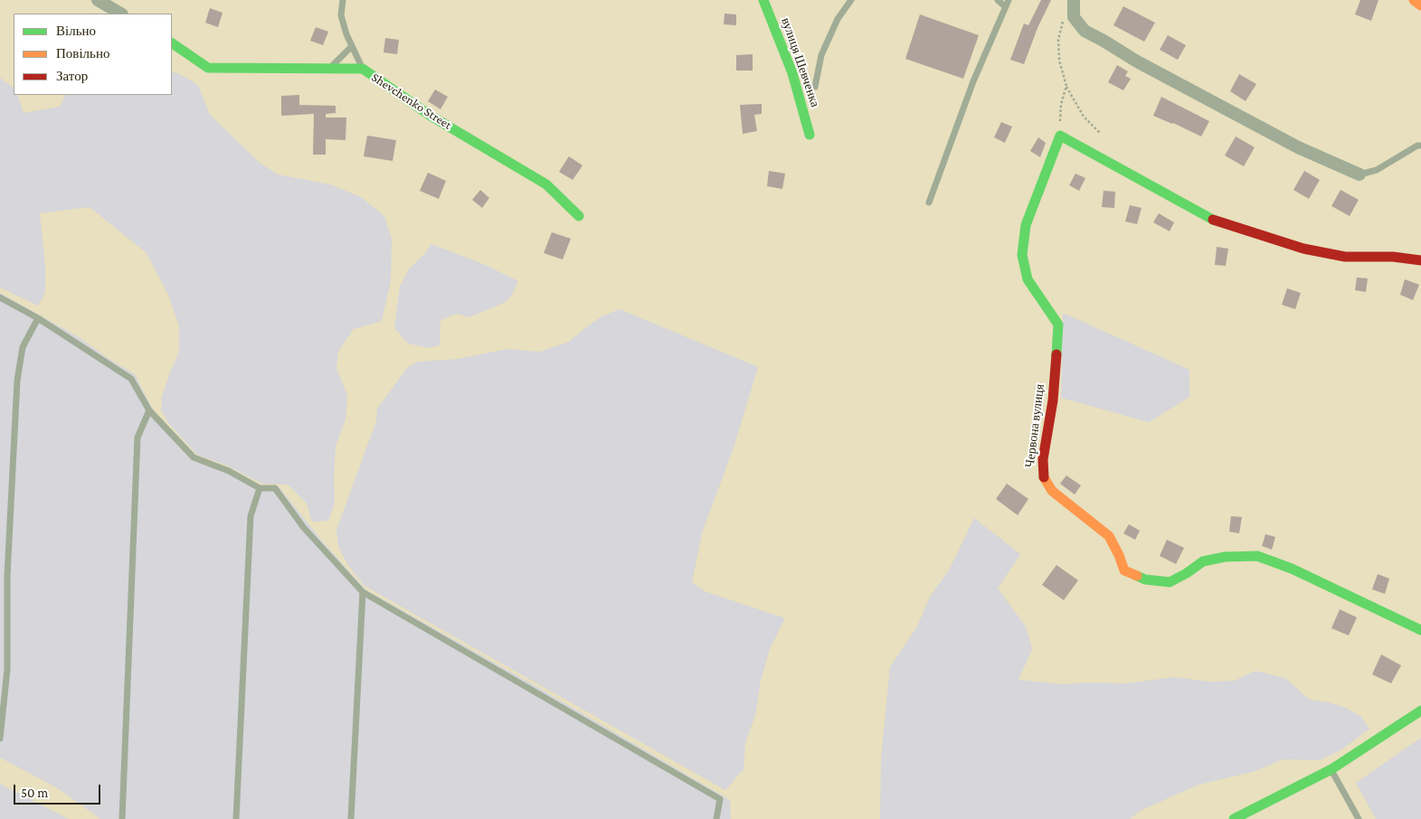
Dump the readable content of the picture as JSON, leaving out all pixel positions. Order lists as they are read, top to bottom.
{
  "streets": {
    "street": ["вулиця Шевченка", "Shevchenko Street", "Червона вулиця"]
  },
  "legend": ["Вільно", "Повільно", "Затор"],
  "scale_bar": "50 m"
}
